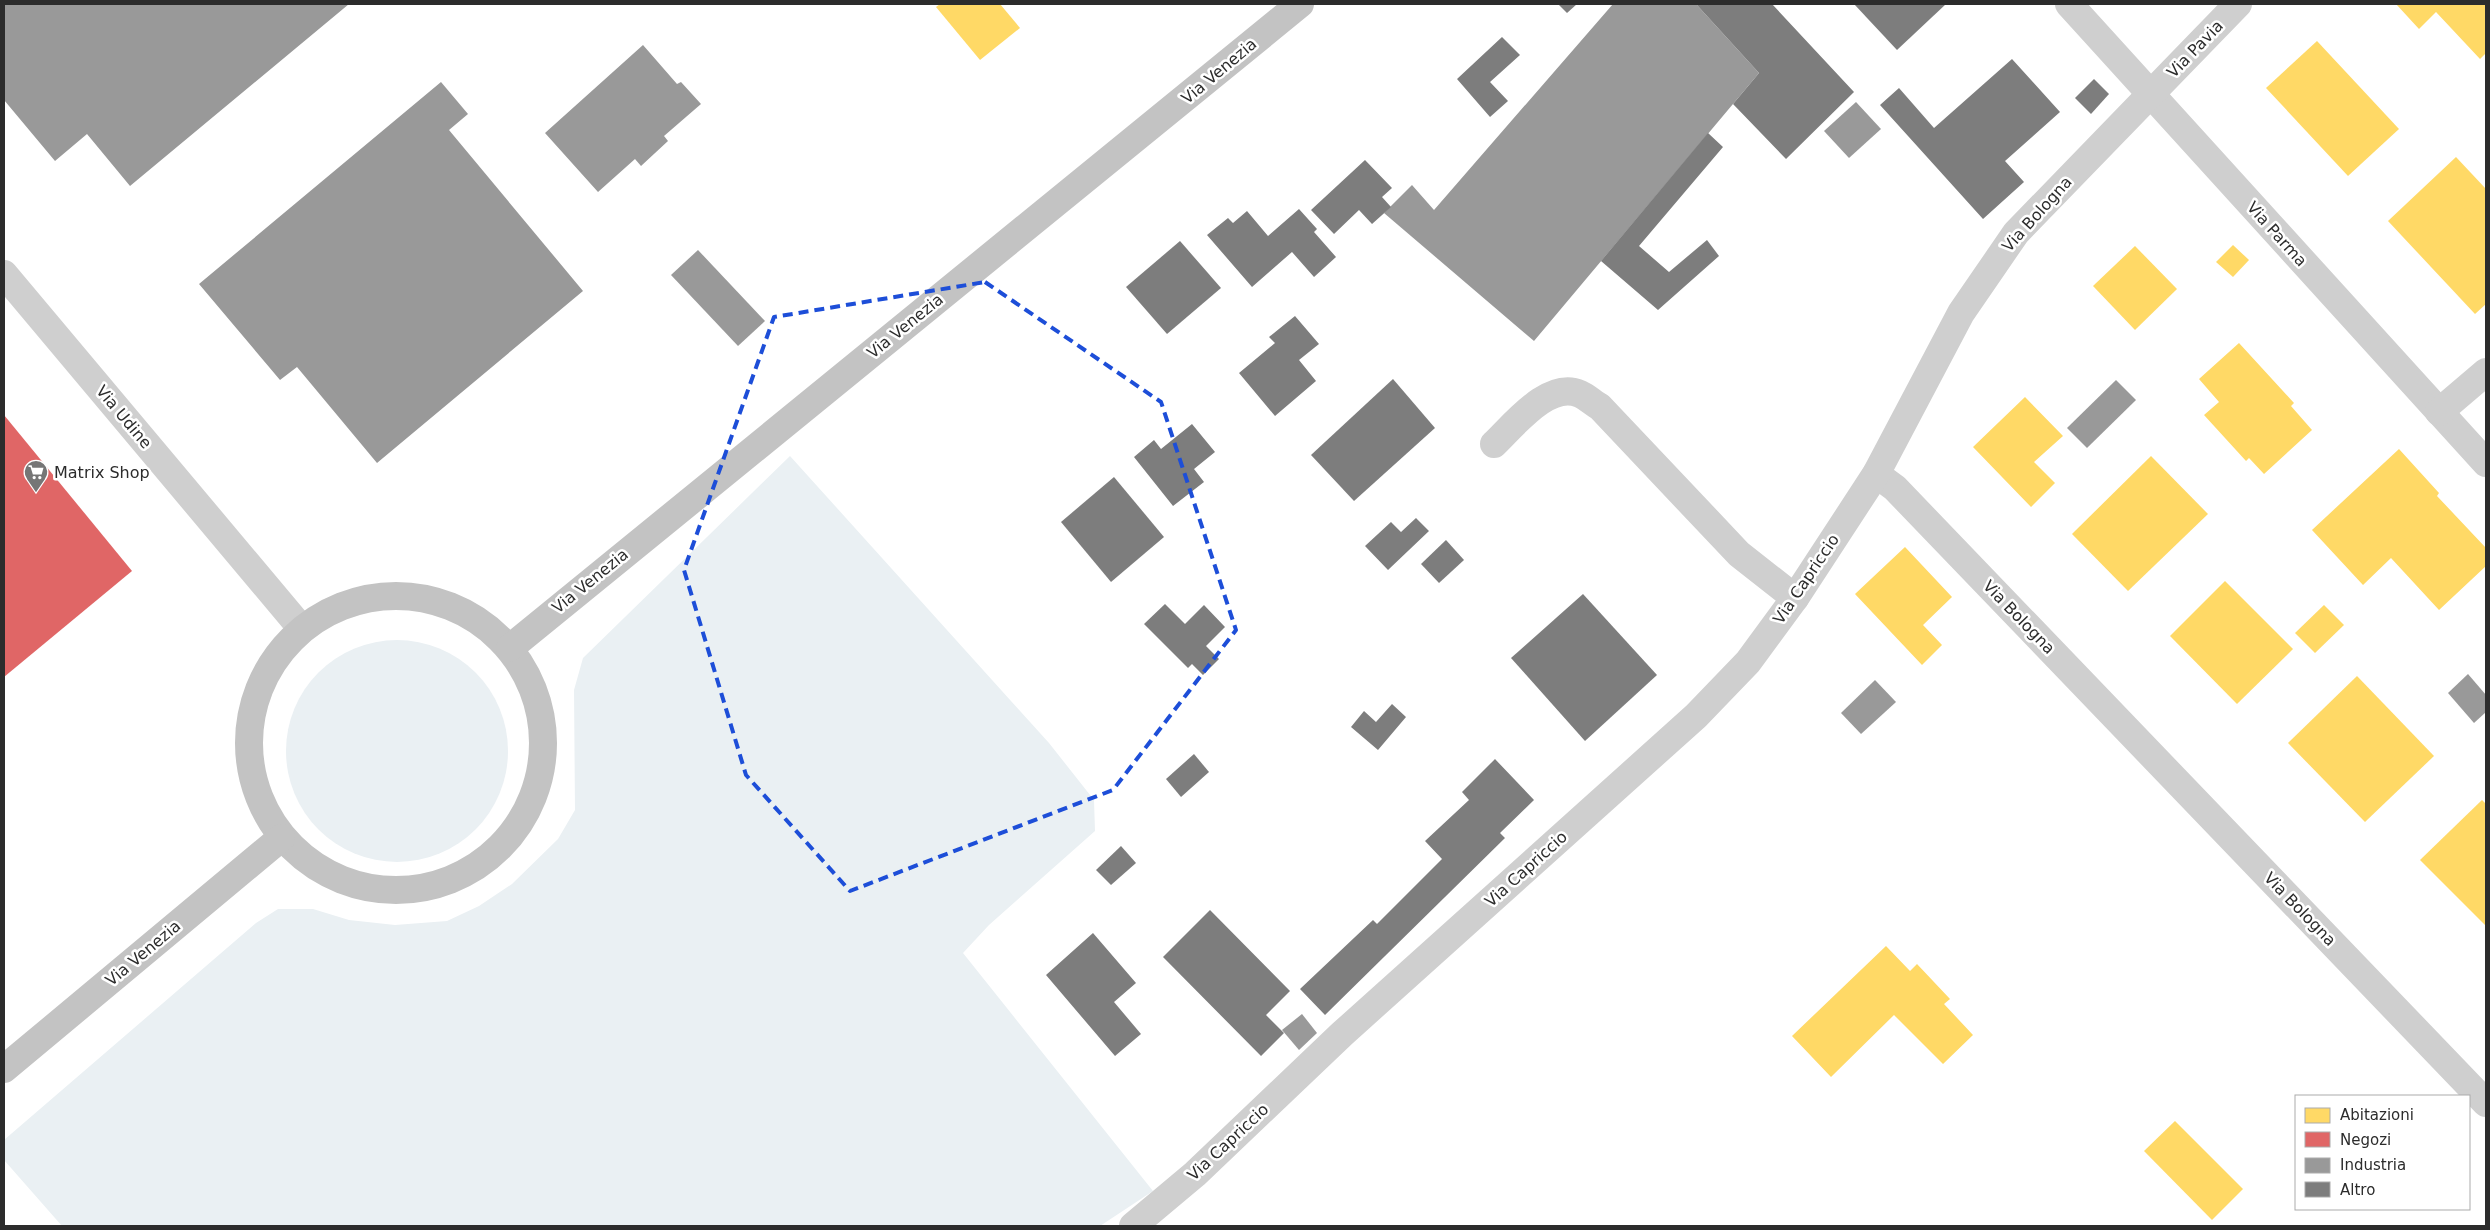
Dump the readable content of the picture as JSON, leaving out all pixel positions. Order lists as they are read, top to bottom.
{
  "streets": {
    "main road": ["Via Venezia"],
    "street": [
      "Via Pavia",
      "Via Bologna",
      "Via Parma",
      "Via Udine",
      "Via Capriccio"
    ]
  },
  "crossings": [
    ["Via Pavia", "Via Bologna"],
    ["Via Pavia", "Via Parma"],
    ["Via Bologna", "Via Parma"],
    ["Via Bologna", "Via Capriccio"]
  ],
  "places": {
    "supermarket": ["Matrix Shop"]
  },
  "legend": [
    "Abitazioni",
    "Negozi",
    "Industria",
    "Altro"
  ]
}
